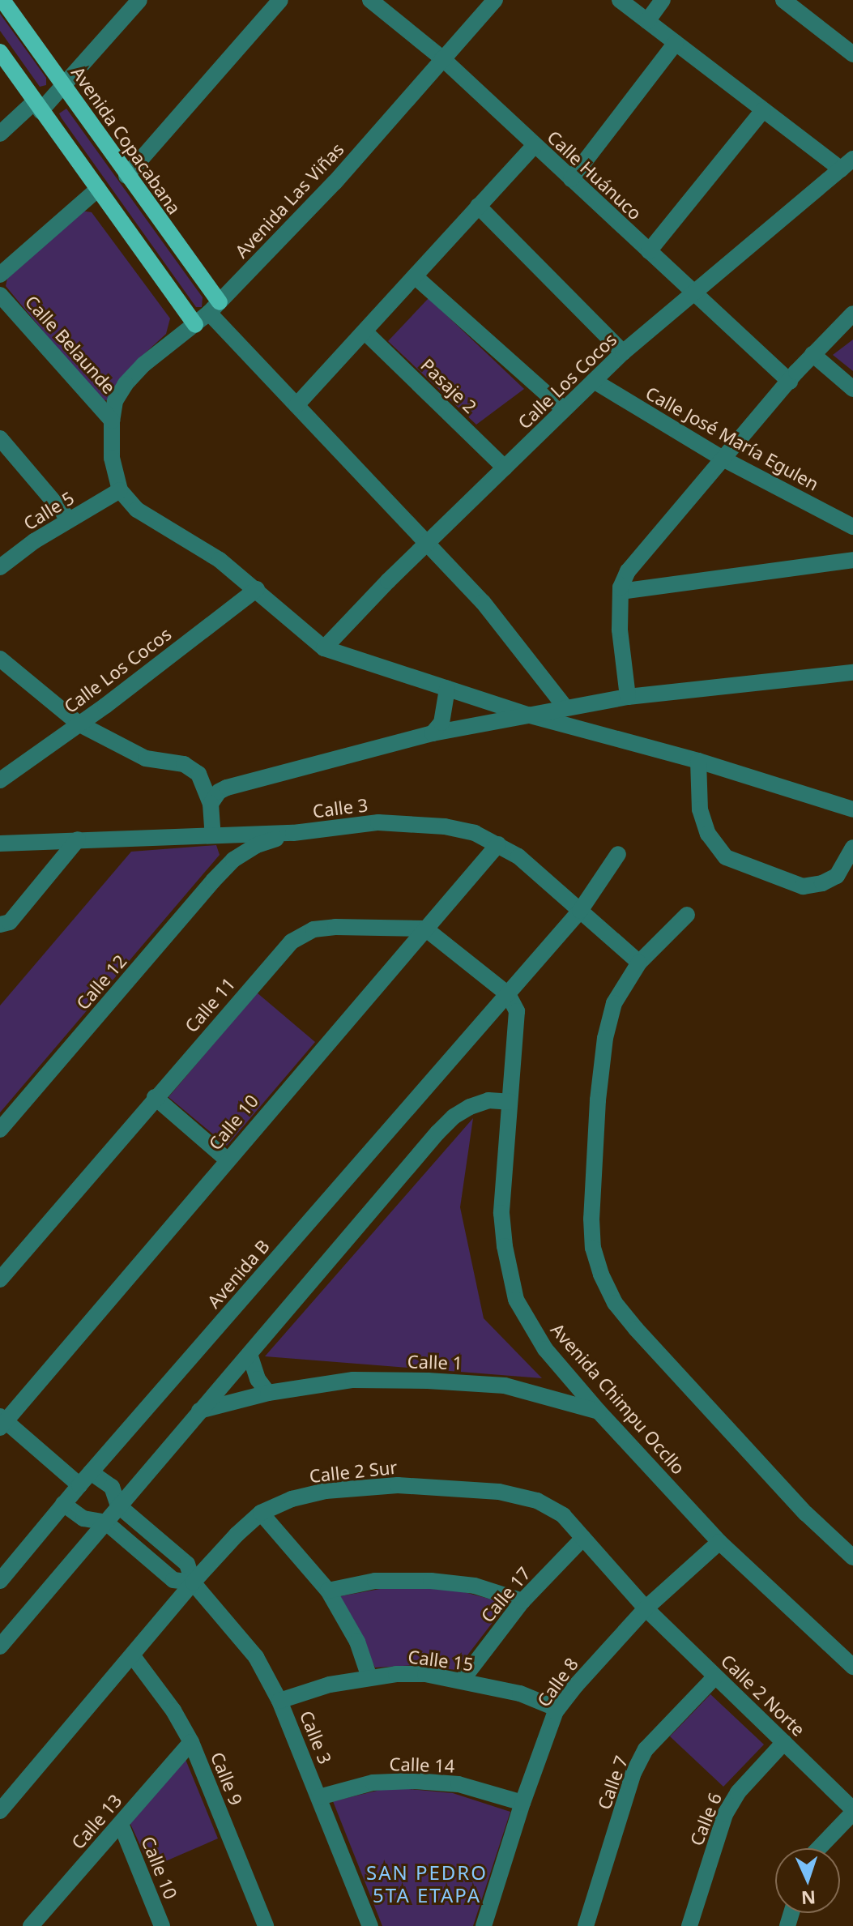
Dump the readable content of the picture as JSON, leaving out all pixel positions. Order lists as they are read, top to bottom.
{
  "streets": {
    "main road": ["Avenida Copacabana"],
    "street": [
      "Calle Huánuco",
      "Avenida Las Viñas",
      "Calle Belaunde",
      "Calle Los Cocos",
      "Pasaje 2",
      "Calle José María Egulen",
      "Calle 5",
      "Calle 3",
      "Calle 12",
      "Calle 11",
      "Calle 10",
      "Avenida B",
      "Calle 1",
      "Avenida Chimpu Occllo",
      "Calle 2 Sur",
      "Calle 17",
      "Calle 15",
      "Calle 8",
      "Calle 2 Norte",
      "Calle 14",
      "Calle 9",
      "Calle 7",
      "Calle 6",
      "Calle 13"
    ]
  },
  "crossings": [
    ["Avenida Copacabana", "Avenida Las Viñas"],
    ["Calle Huánuco", "Avenida Las Viñas"],
    ["Calle Huánuco", "Calle Los Cocos"],
    ["Avenida Las Viñas", "Calle Belaunde"],
    ["Avenida Las Viñas", "Calle 5"],
    ["Calle Los Cocos", "Pasaje 2"],
    ["Calle Los Cocos", "Calle José María Egulen"],
    ["Calle 3", "Calle 12"],
    ["Calle 3", "Calle 10"],
    ["Calle 3", "Avenida B"],
    ["Calle 3", "Calle 2 Sur"],
    ["Calle 3", "Calle 15"],
    ["Calle 3", "Calle 14"],
    ["Calle 11", "Calle 10"],
    ["Calle 10", "Calle 13"],
    ["Avenida B", "Avenida Chimpu Occllo"],
    ["Calle 1", "Avenida Chimpu Occllo"],
    ["Avenida Chimpu Occllo", "Calle 8"],
    ["Calle 2 Sur", "Calle 17"],
    ["Calle 2 Sur", "Calle 8"],
    ["Calle 2 Sur", "Calle 2 Norte"],
    ["Calle 2 Sur", "Calle 9"],
    ["Calle 17", "Calle 15"],
    ["Calle 15", "Calle 8"],
    ["Calle 8", "Calle 2 Norte"],
    ["Calle 8", "Calle 14"],
    ["Calle 2 Norte", "Calle 7"],
    ["Calle 2 Norte", "Calle 6"],
    ["Calle 9", "Calle 13"]
  ],
  "districts": ["SAN PEDRO 5TA ETAPA"],
  "north": "bottom"
}
